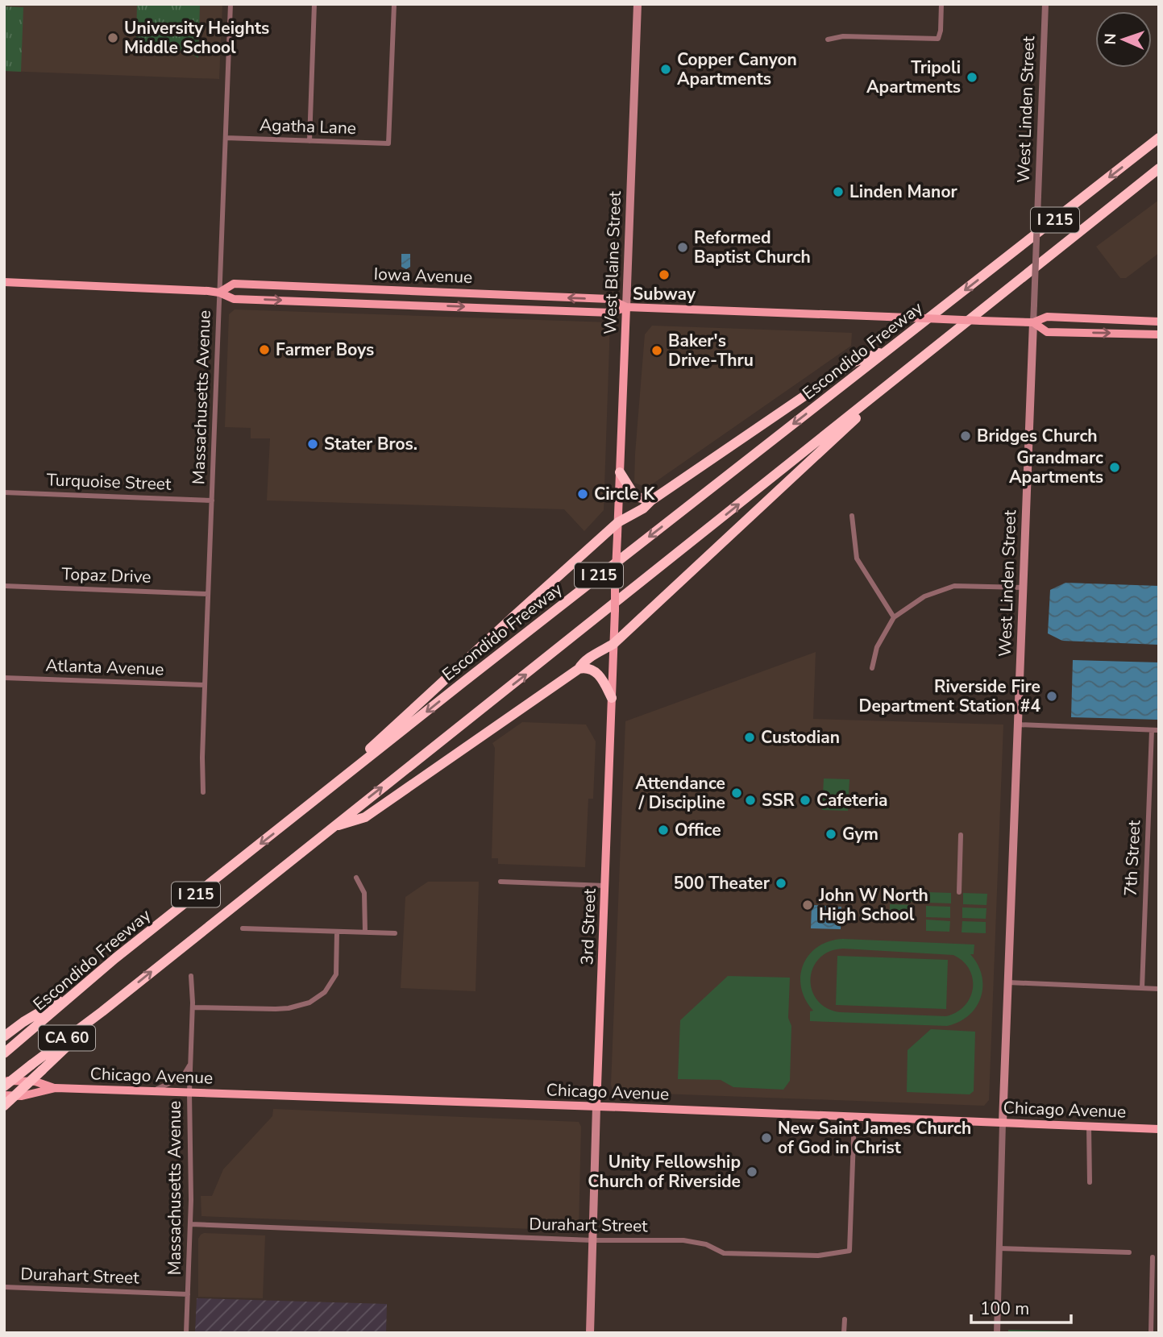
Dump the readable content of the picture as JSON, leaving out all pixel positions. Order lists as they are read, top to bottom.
{
  "streets": {
    "highway": ["I 215", "Escondido Freeway", "CA 60"],
    "main road": [
      "West Linden Street",
      "West Blaine Street",
      "Iowa Avenue",
      "3rd Street",
      "Chicago Avenue"
    ],
    "street": [
      "Agatha Lane",
      "Massachusetts Avenue",
      "Turquoise Street",
      "Topaz Drive",
      "Atlanta Avenue",
      "7th Street",
      "Durahart Street"
    ]
  },
  "crossings": [
    ["West Linden Street", "Iowa Avenue"],
    ["West Linden Street", "Chicago Avenue"],
    ["Agatha Lane", "Massachusetts Avenue"],
    ["I 215", "CA 60"],
    ["West Blaine Street", "Iowa Avenue"],
    ["West Blaine Street", "3rd Street"],
    ["Iowa Avenue", "Massachusetts Avenue"],
    ["Massachusetts Avenue", "Turquoise Street"],
    ["Massachusetts Avenue", "Topaz Drive"],
    ["Massachusetts Avenue", "Atlanta Avenue"],
    ["Massachusetts Avenue", "Chicago Avenue"],
    ["Massachusetts Avenue", "Durahart Street"],
    ["3rd Street", "Chicago Avenue"],
    ["3rd Street", "Durahart Street"],
    ["Chicago Avenue", "Durahart Street"]
  ],
  "places": [
    "University Heights Middle School",
    "Copper Canyon Apartments",
    "Tripoli Apartments",
    "Linden Manor",
    "Reformed Baptist Church",
    "Subway",
    "Farmer Boys",
    "Baker's Drive-Thru",
    "Bridges Church",
    "Stater Bros.",
    "Grandmarc Apartments",
    "Circle K",
    "Riverside Fire Department Station #4",
    "Custodian",
    "Attendance / Discipline",
    "SSR",
    "Cafeteria",
    "Office",
    "Gym",
    "500 Theater",
    "John W North High School",
    "New Saint James Church of God in Christ",
    "Unity Fellowship Church of Riverside"
  ],
  "scale_bar": "100 m",
  "north": "left"
}
